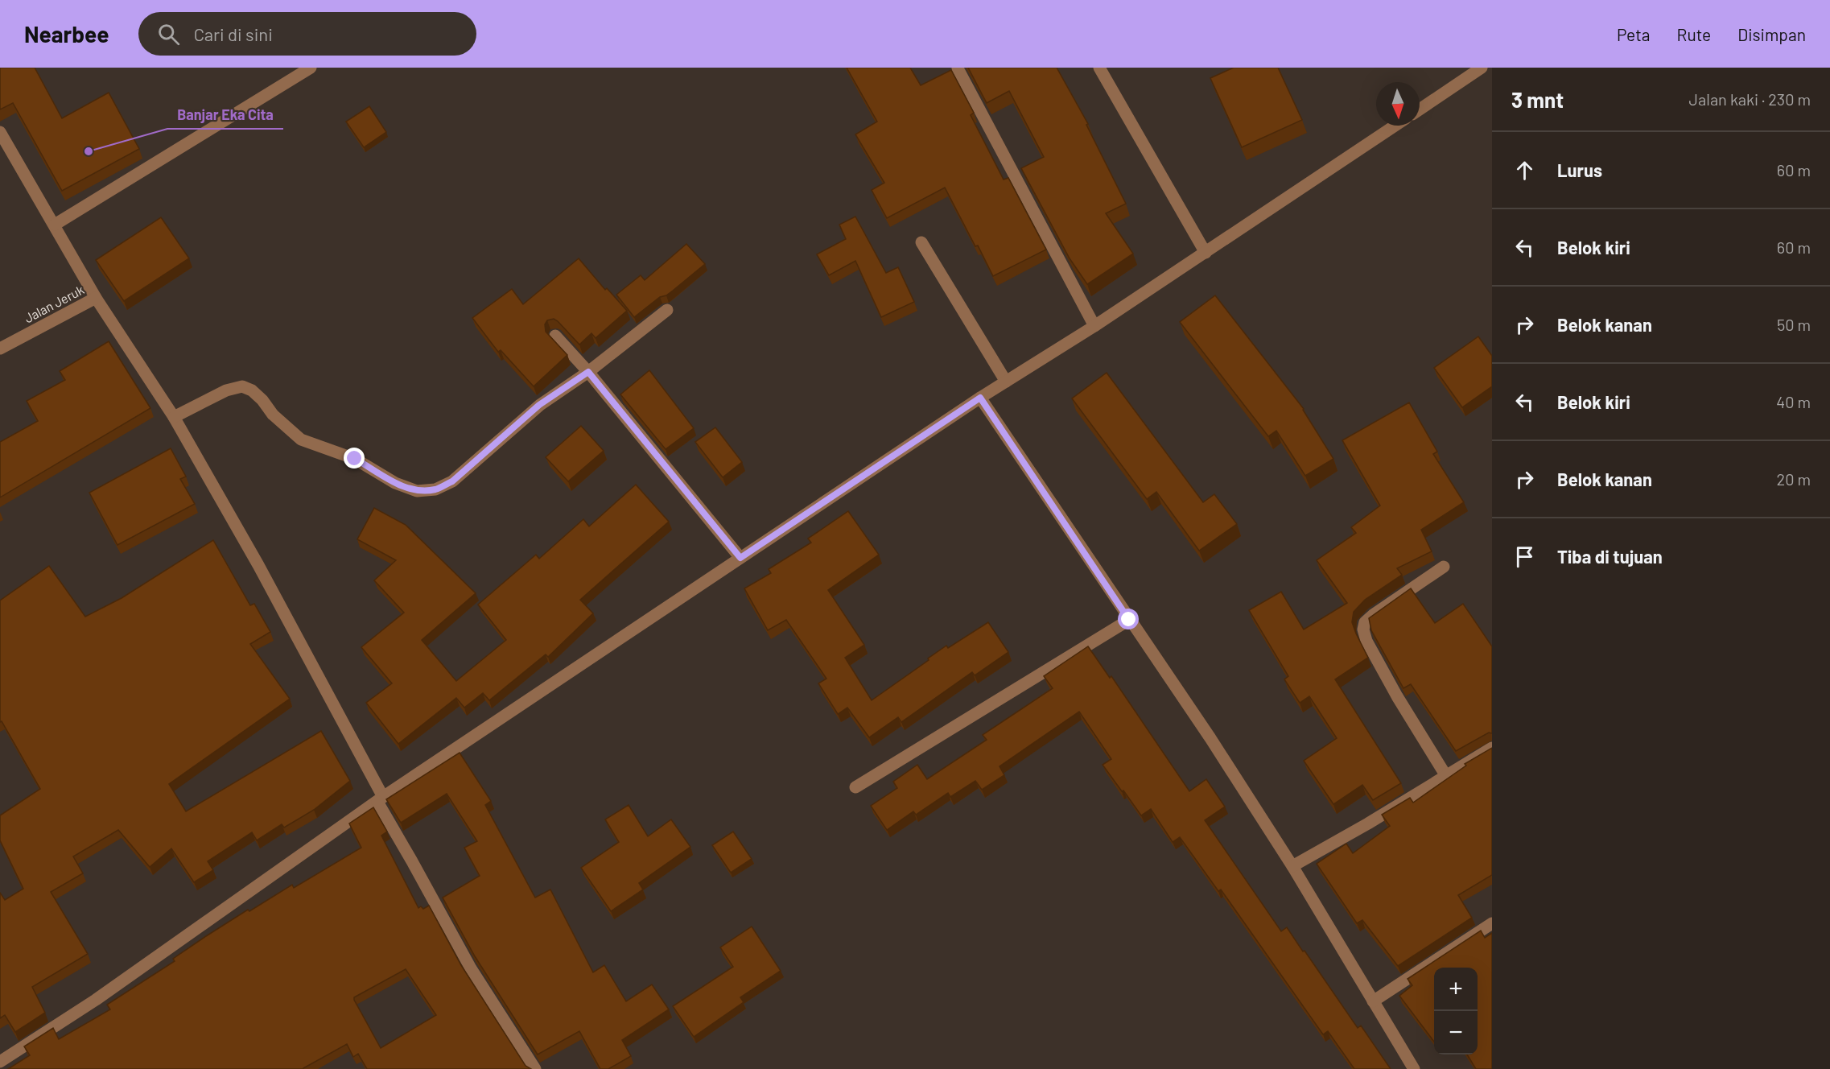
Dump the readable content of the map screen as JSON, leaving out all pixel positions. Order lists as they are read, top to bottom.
{
  "streets": {
    "street": ["Jalan Jeruk"]
  },
  "places": ["Banjar Eka Cita"],
  "north": "bottom",
  "page": {
    "header": "Nearbee",
    "search": "Cari di sini",
    "nav": ["Peta", "Rute", "Disimpan"],
    "heading": ["3 mnt", "Jalan kaki · 230 m"],
    "list": [
      ["Lurus", "60 m"],
      ["Belok kiri", "60 m"],
      ["Belok kanan", "50 m"],
      ["Belok kiri", "40 m"],
      ["Belok kanan", "20 m"],
      "Tiba di tujuan"
    ],
    "map_buttons": ["+", "−"]
  }
}
